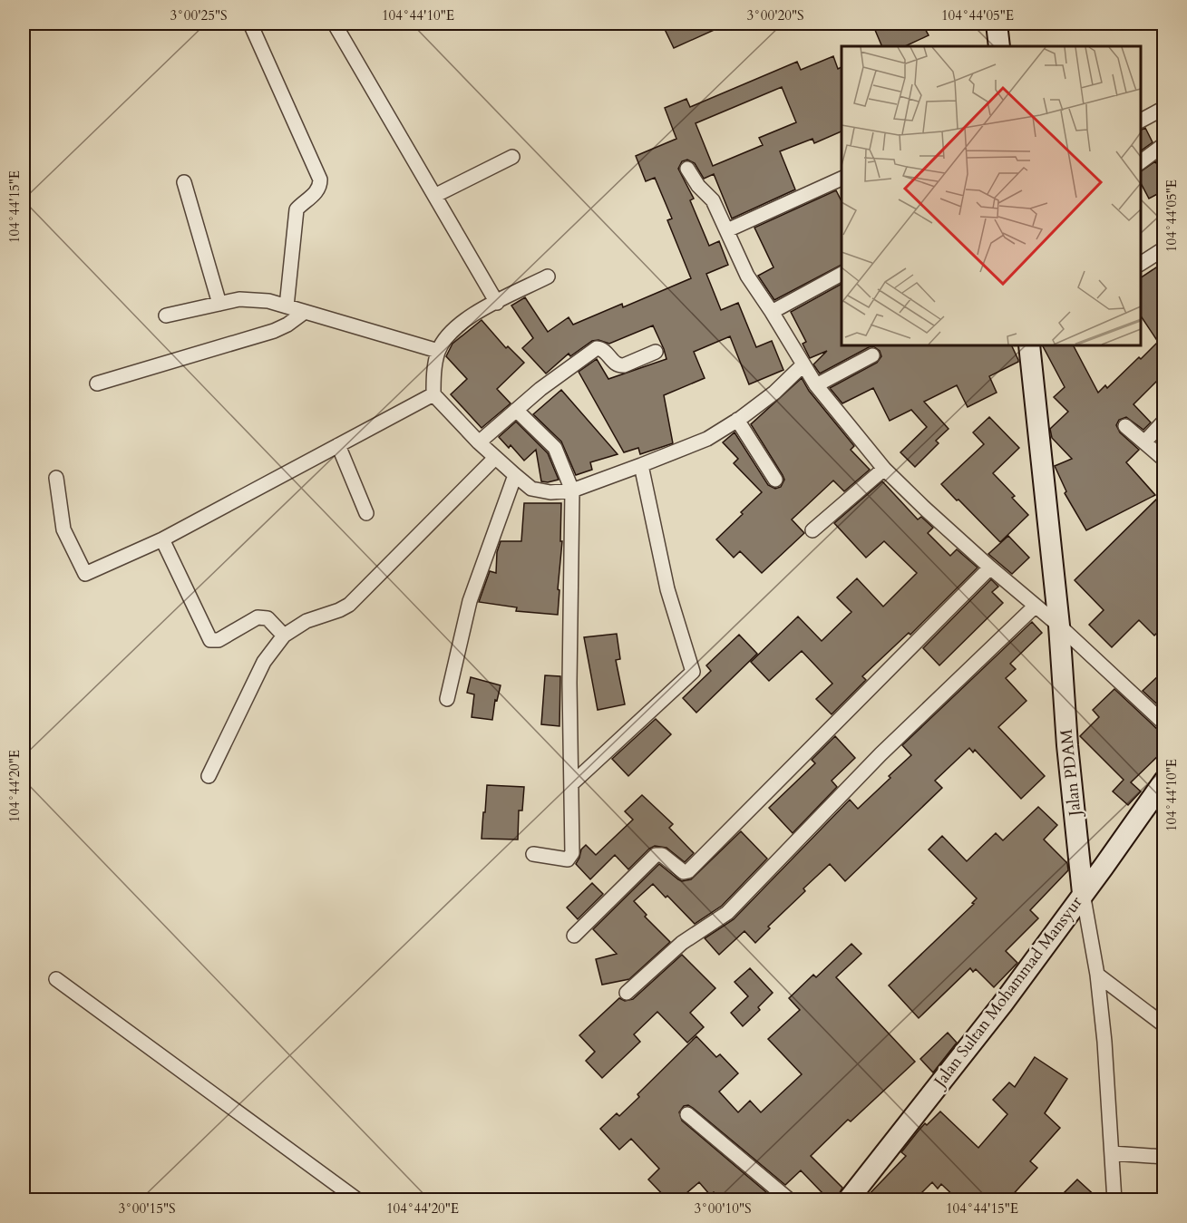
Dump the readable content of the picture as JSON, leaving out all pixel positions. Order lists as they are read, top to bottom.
{
  "streets": {
    "street": ["Jalan PDAM", "Jalan Sultan Mohammad Mansyur"]
  },
  "crossings": [
    ["Jalan PDAM", "Jalan Sultan Mohammad Mansyur"]
  ],
  "coordinates": [
    "3°00'25\"S",
    "104°44'10\"E",
    "3°00'20\"S",
    "104°44'05\"E",
    "104°44'15\"E",
    "104°44'20\"E",
    "3°00'15\"S",
    "3°00'10\"S"
  ]
}
